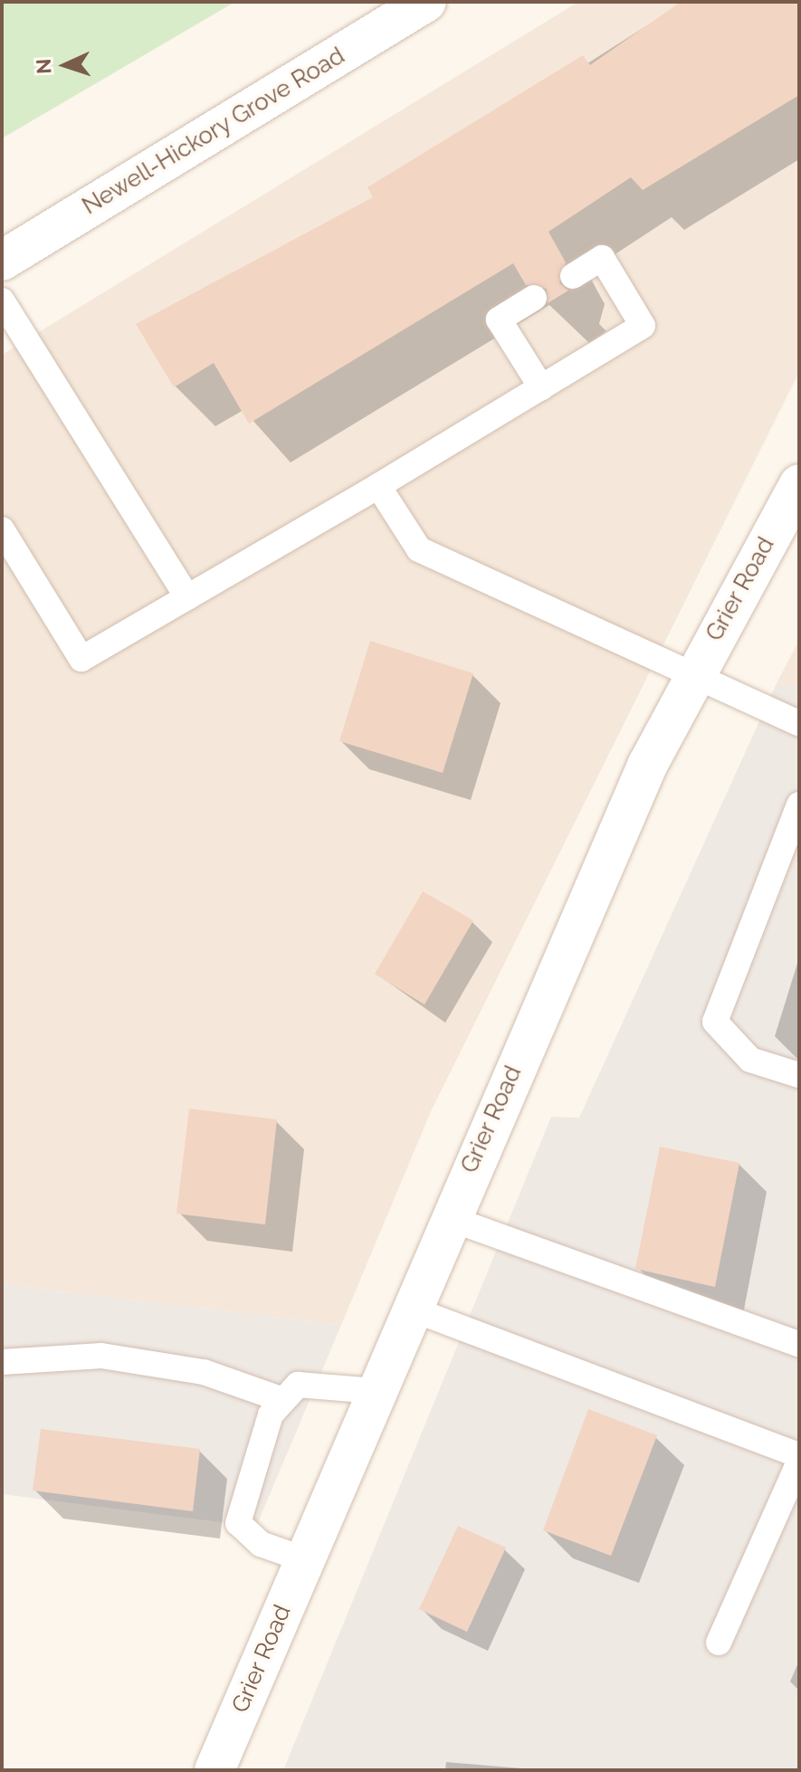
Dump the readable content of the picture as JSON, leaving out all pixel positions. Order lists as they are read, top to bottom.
{
  "streets": {
    "street": ["Newell-Hickory Grove Road", "Grier Road"]
  },
  "north": "left"
}
